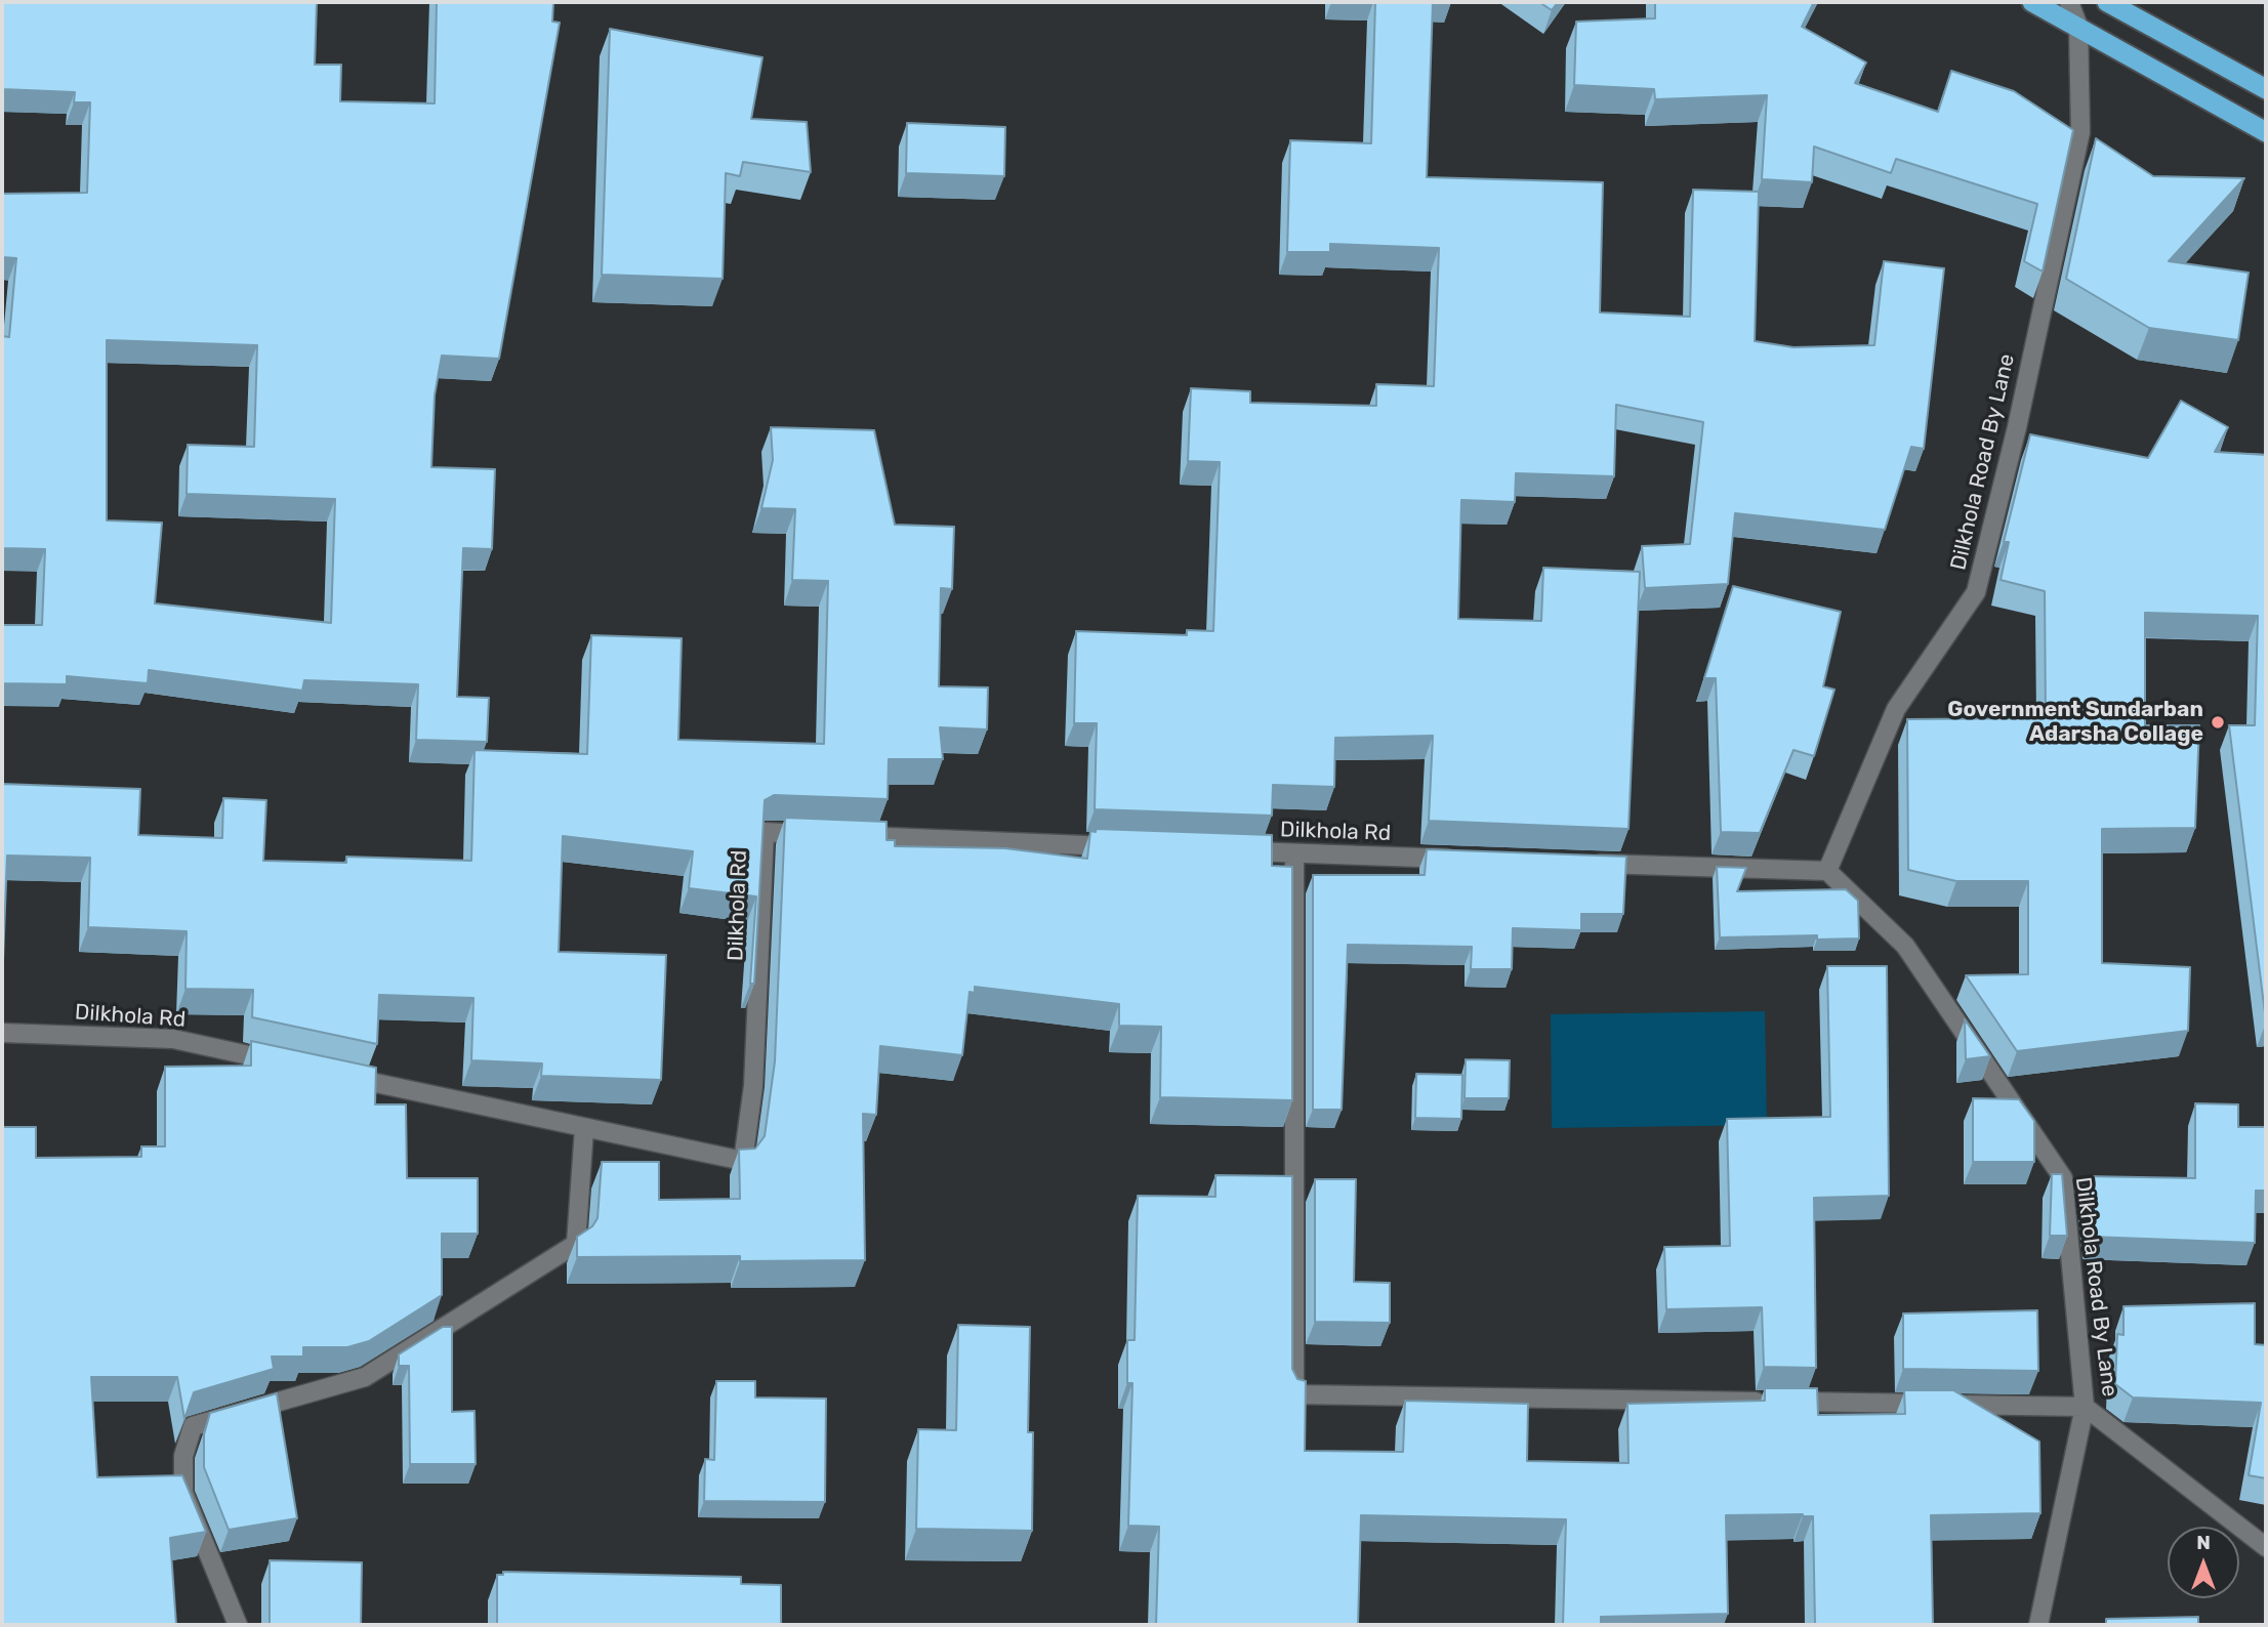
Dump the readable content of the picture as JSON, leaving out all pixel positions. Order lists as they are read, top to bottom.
{
  "streets": {
    "street": ["Dilkhola Road By Lane", "Dilkhola Rd"]
  },
  "places": ["Government Sundarban Adarsha Collage"],
  "north": "top"
}
